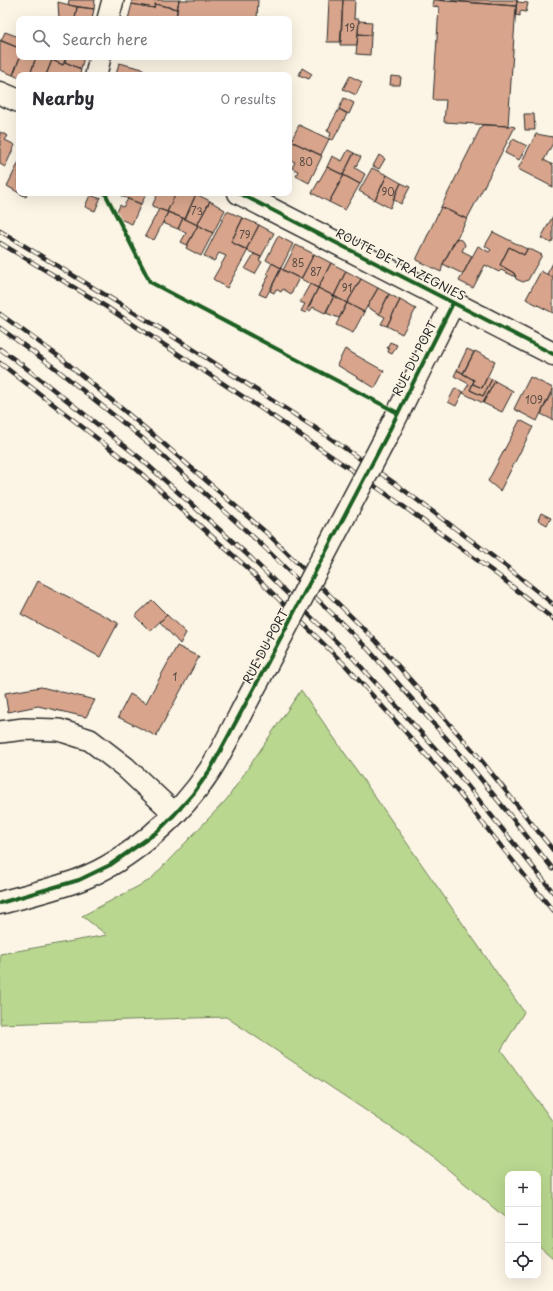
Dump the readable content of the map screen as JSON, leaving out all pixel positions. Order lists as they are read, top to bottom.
{
  "streets": {
    "main road": ["ROUTE DE TRAZEGNIES", "RUE DU PORT"]
  },
  "crossings": [
    ["ROUTE DE TRAZEGNIES", "RUE DU PORT"]
  ],
  "house_numbers": [
    "19",
    "80",
    "90",
    "73",
    "79",
    "85",
    "87",
    "91",
    "109",
    "1"
  ],
  "page": {
    "search": "Search here",
    "heading": ["Nearby", "0 results"],
    "map_buttons": ["+", "−"]
  }
}
